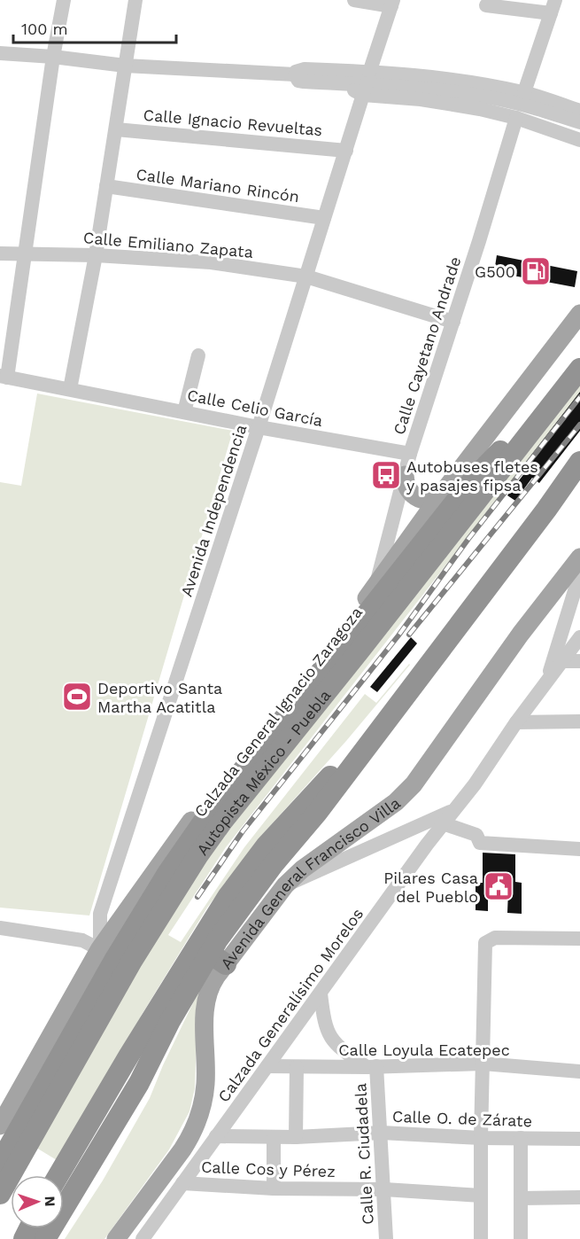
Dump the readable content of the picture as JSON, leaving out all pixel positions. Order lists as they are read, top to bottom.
{
  "streets": {
    "highway": ["Calzada General Ignacio Zaragoza", "Autopista México - Puebla"],
    "main road": ["Avenida General Francisco Villa"],
    "street": [
      "Calle Ignacio Revueltas",
      "Calle Mariano Rincón",
      "Calle Emiliano Zapata",
      "Calle Cayetano Andrade",
      "Calle Celio García",
      "Avenida Independencia",
      "Calzada Generalísimo Morelos",
      "Calle Loyula Ecatepec",
      "Calle O. de Zárate",
      "Calle R. Ciudadela",
      "Calle Cos y Pérez"
    ]
  },
  "crossings": [
    ["Calle Ignacio Revueltas", "Avenida Independencia"],
    ["Calle Mariano Rincón", "Avenida Independencia"],
    ["Calle Emiliano Zapata", "Calle Cayetano Andrade"],
    ["Calle Emiliano Zapata", "Avenida Independencia"],
    ["Calle Cayetano Andrade", "Calle Celio García"],
    ["Calle Cayetano Andrade", "Calzada General Ignacio Zaragoza"],
    ["Calle Celio García", "Avenida Independencia"],
    ["Avenida Independencia", "Calzada General Ignacio Zaragoza"],
    ["Calzada Generalísimo Morelos", "Calle Loyula Ecatepec"],
    ["Calzada Generalísimo Morelos", "Calle O. de Zárate"],
    ["Calzada Generalísimo Morelos", "Calle Cos y Pérez"],
    ["Calle Loyula Ecatepec", "Calle R. Ciudadela"],
    ["Calle O. de Zárate", "Calle R. Ciudadela"],
    ["Calle R. Ciudadela", "Calle Cos y Pérez"]
  ],
  "places": {
    "fuel station": ["G500"],
    "bus stop": ["Autobuses fletes y pasajes fipsa"],
    "sports": ["Deportivo Santa Martha Acatitla"],
    "public building": ["Pilares Casa del Pueblo"]
  },
  "scale_bar": "100 m",
  "north": "right"
}
